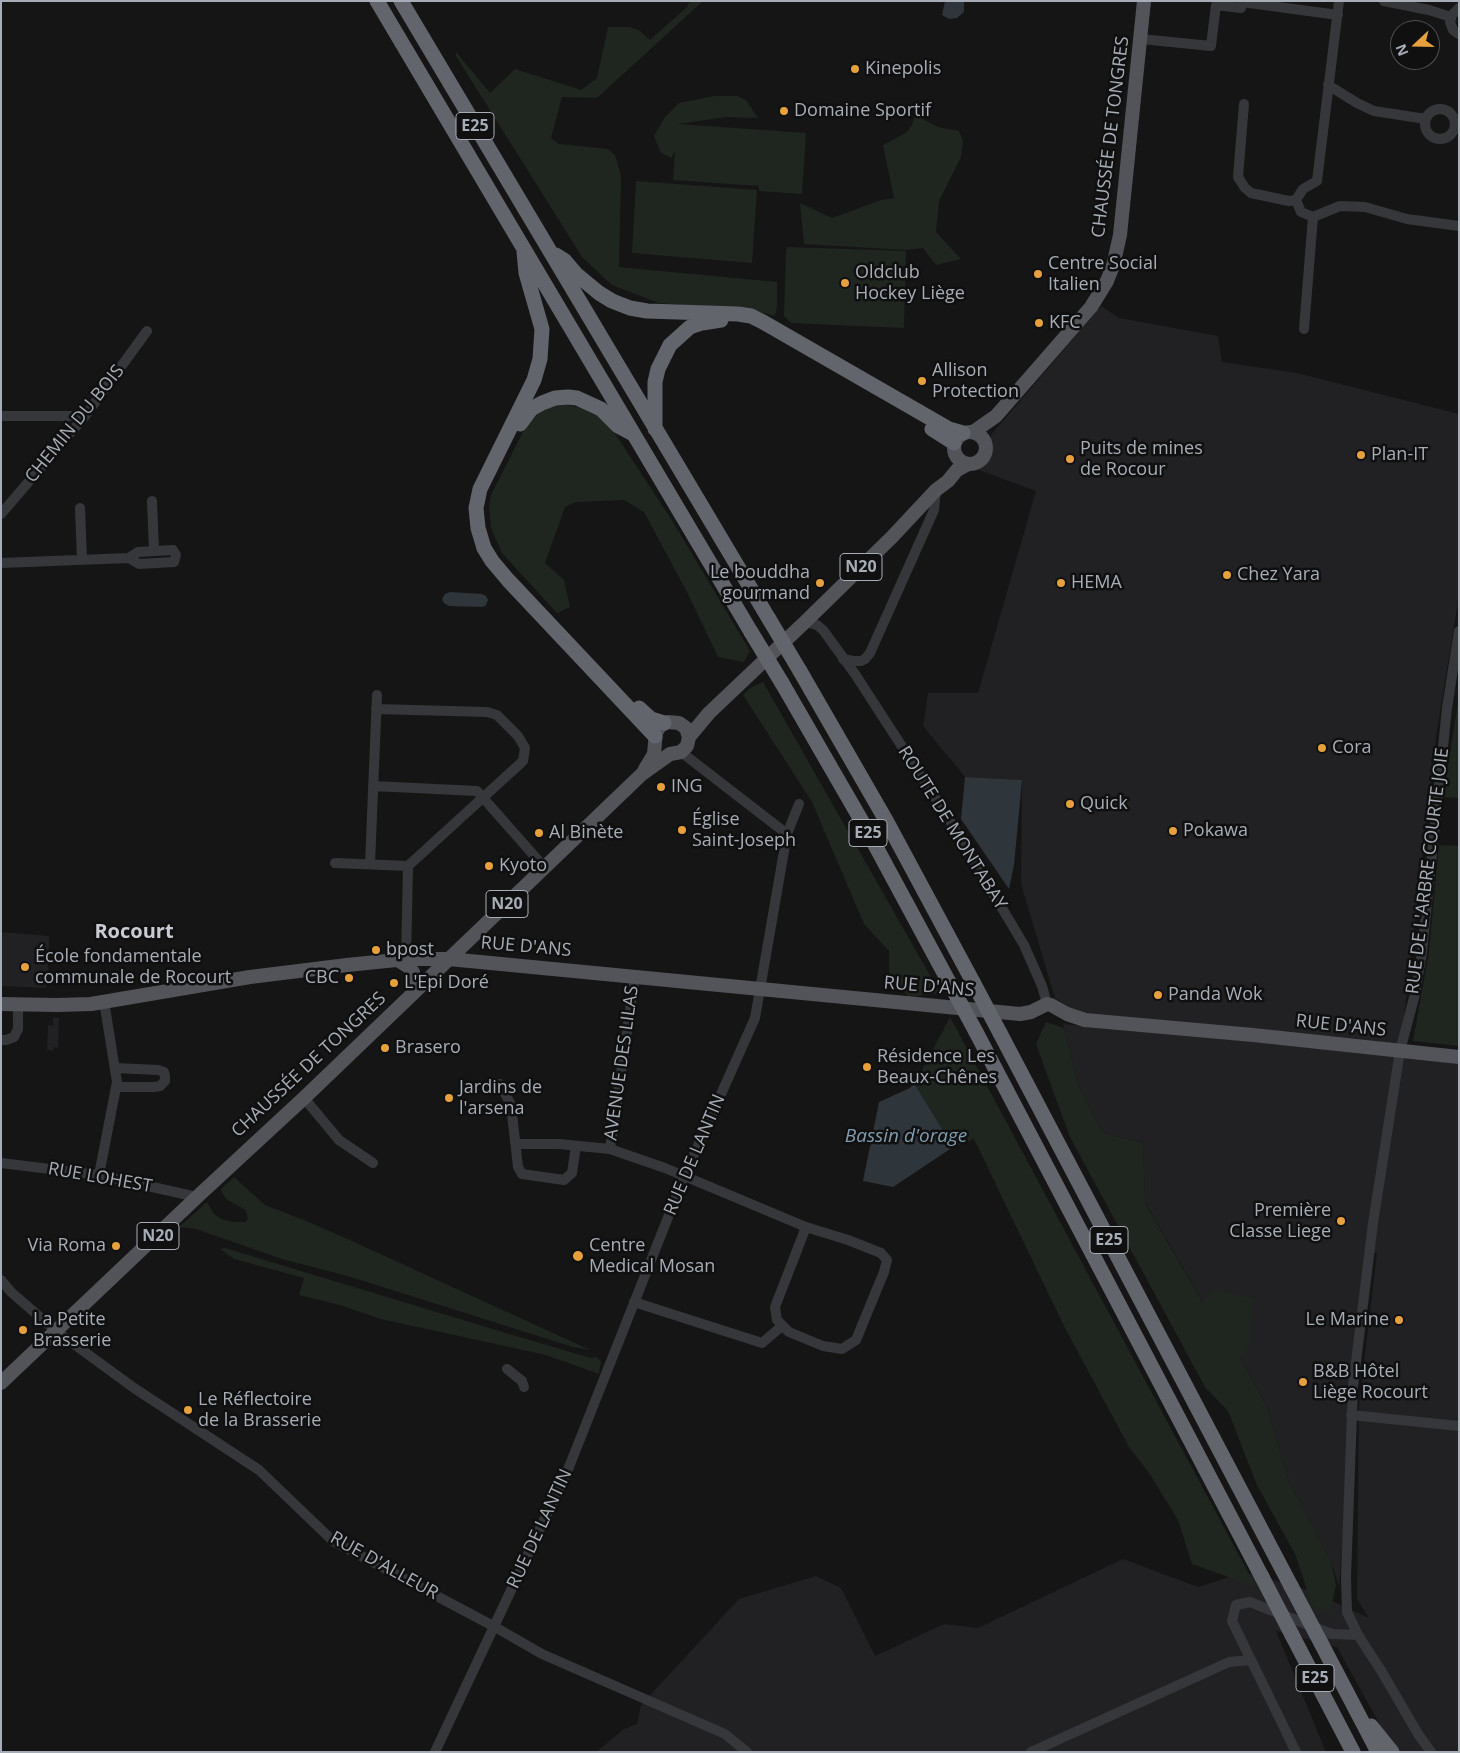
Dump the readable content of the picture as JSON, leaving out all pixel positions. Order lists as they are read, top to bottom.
{
  "streets": {
    "highway": ["E25"],
    "main road": ["CHAUSSÉE DE TONGRES", "N20", "RUE D'ANS"],
    "street": [
      "CHEMIN DU BOIS",
      "ROUTE DE MONTABAY",
      "RUE DE L'ARBRE COURTE JOIE",
      "AVENUE DES LILAS",
      "RUE DE LANTIN",
      "RUE LOHEST",
      "RUE D'ALLEUR"
    ]
  },
  "crossings": [
    ["CHAUSSÉE DE TONGRES", "N20"],
    ["CHAUSSÉE DE TONGRES", "RUE D'ANS"],
    ["CHAUSSÉE DE TONGRES", "RUE LOHEST"],
    ["CHAUSSÉE DE TONGRES", "RUE D'ALLEUR"],
    ["N20", "ROUTE DE MONTABAY"],
    ["ROUTE DE MONTABAY", "RUE D'ANS"],
    ["RUE DE L'ARBRE COURTE JOIE", "RUE D'ANS"],
    ["RUE D'ANS", "AVENUE DES LILAS"],
    ["RUE D'ANS", "RUE DE LANTIN"],
    ["AVENUE DES LILAS", "RUE DE LANTIN"],
    ["RUE DE LANTIN", "RUE D'ALLEUR"]
  ],
  "districts": ["Rocourt"],
  "water": ["Bassin d'orage"],
  "places": [
    "Kinepolis",
    "Domaine Sportif",
    "Centre Social Italien",
    "Oldclub Hockey Liège",
    "KFC",
    "Allison Protection",
    "Plan-IT",
    "Puits de mines de Rocour",
    "Chez Yara",
    "Le bouddha gourmand",
    "HEMA",
    "Cora",
    "ING",
    "Quick",
    "Église Saint-Joseph",
    "Pokawa",
    "Al Binète",
    "Kyoto",
    "bpost",
    "École fondamentale communale de Rocourt",
    "CBC",
    "L'Epi Doré",
    "Panda Wok",
    "Brasero",
    "Résidence Les Beaux-Chênes",
    "Jardins de l'arsena",
    "Première Classe Liege",
    "Via Roma",
    "Centre Medical Mosan",
    "Le Marine",
    "La Petite Brasserie",
    "B&B Hôtel Liège Rocourt",
    "Le Réflectoire de la Brasserie"
  ],
  "north": "left"
}
